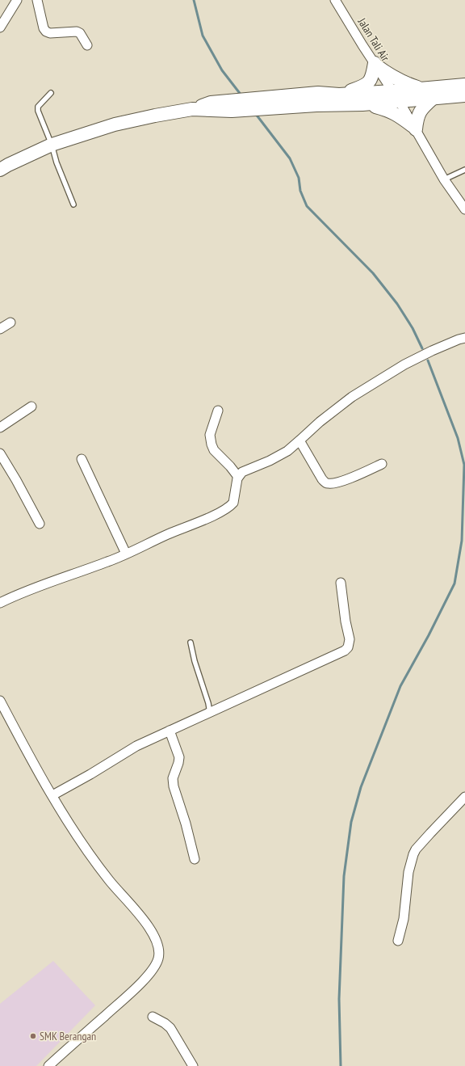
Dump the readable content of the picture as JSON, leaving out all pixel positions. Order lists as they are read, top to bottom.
{
  "streets": {
    "street": ["Jalan Tali Air"]
  },
  "places": ["SMK Berangan"]
}
